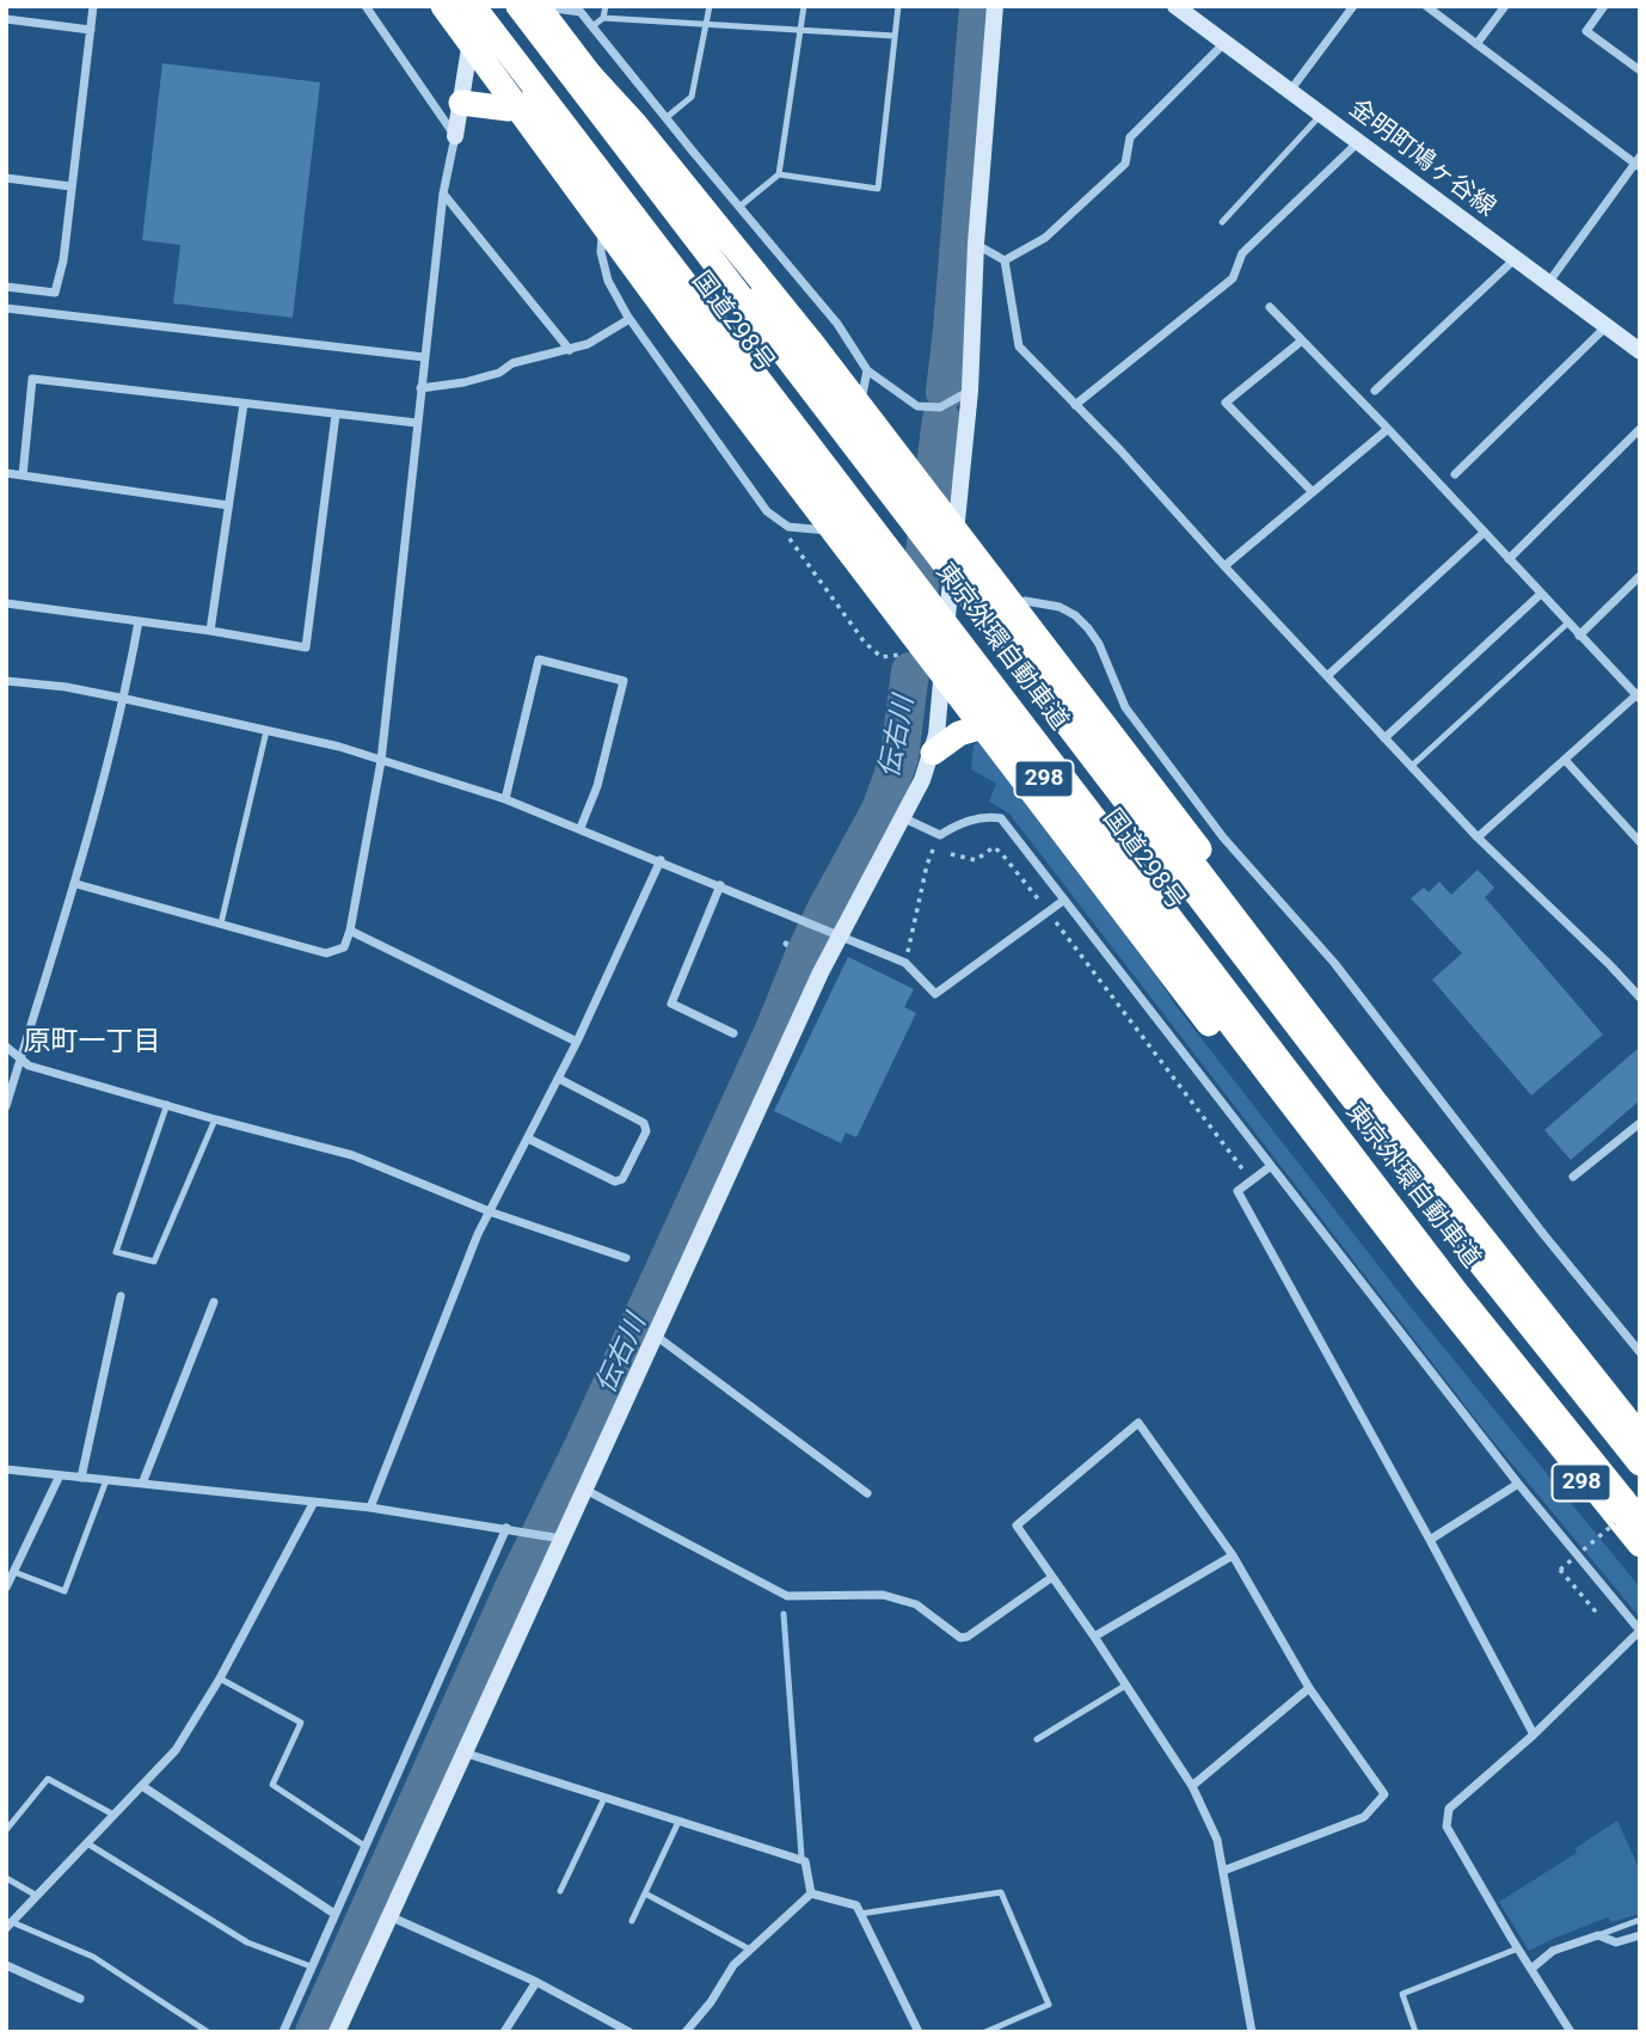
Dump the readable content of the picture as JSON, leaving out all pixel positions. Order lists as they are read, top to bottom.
{
  "streets": {
    "highway": ["国道298号", "東京外環自動車道", "298"],
    "street": ["金明町鳩ヶ谷線"]
  },
  "crossings": [
    ["国道298号", "東京外環自動車道"],
    ["国道298号", "298"]
  ],
  "districts": ["原町一丁目"],
  "water": ["伝右川"]
}
